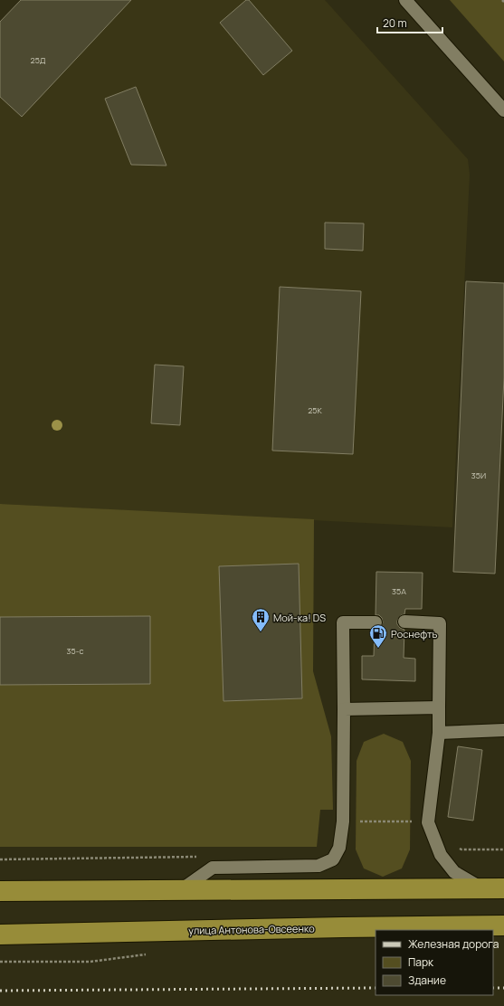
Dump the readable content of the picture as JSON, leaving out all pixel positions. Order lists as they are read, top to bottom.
{
  "streets": {
    "highway": ["улица Антонова-Овсеенко"]
  },
  "places": {
    "building": ["Мой-ка! DS"],
    "fuel station": ["Роснефть"]
  },
  "house_numbers": [
    "25Д",
    "25К",
    "35И",
    "35А",
    "35-с"
  ],
  "legend": ["Железная дорога", "Парк", "Здание"],
  "scale_bar": "20 m"
}
